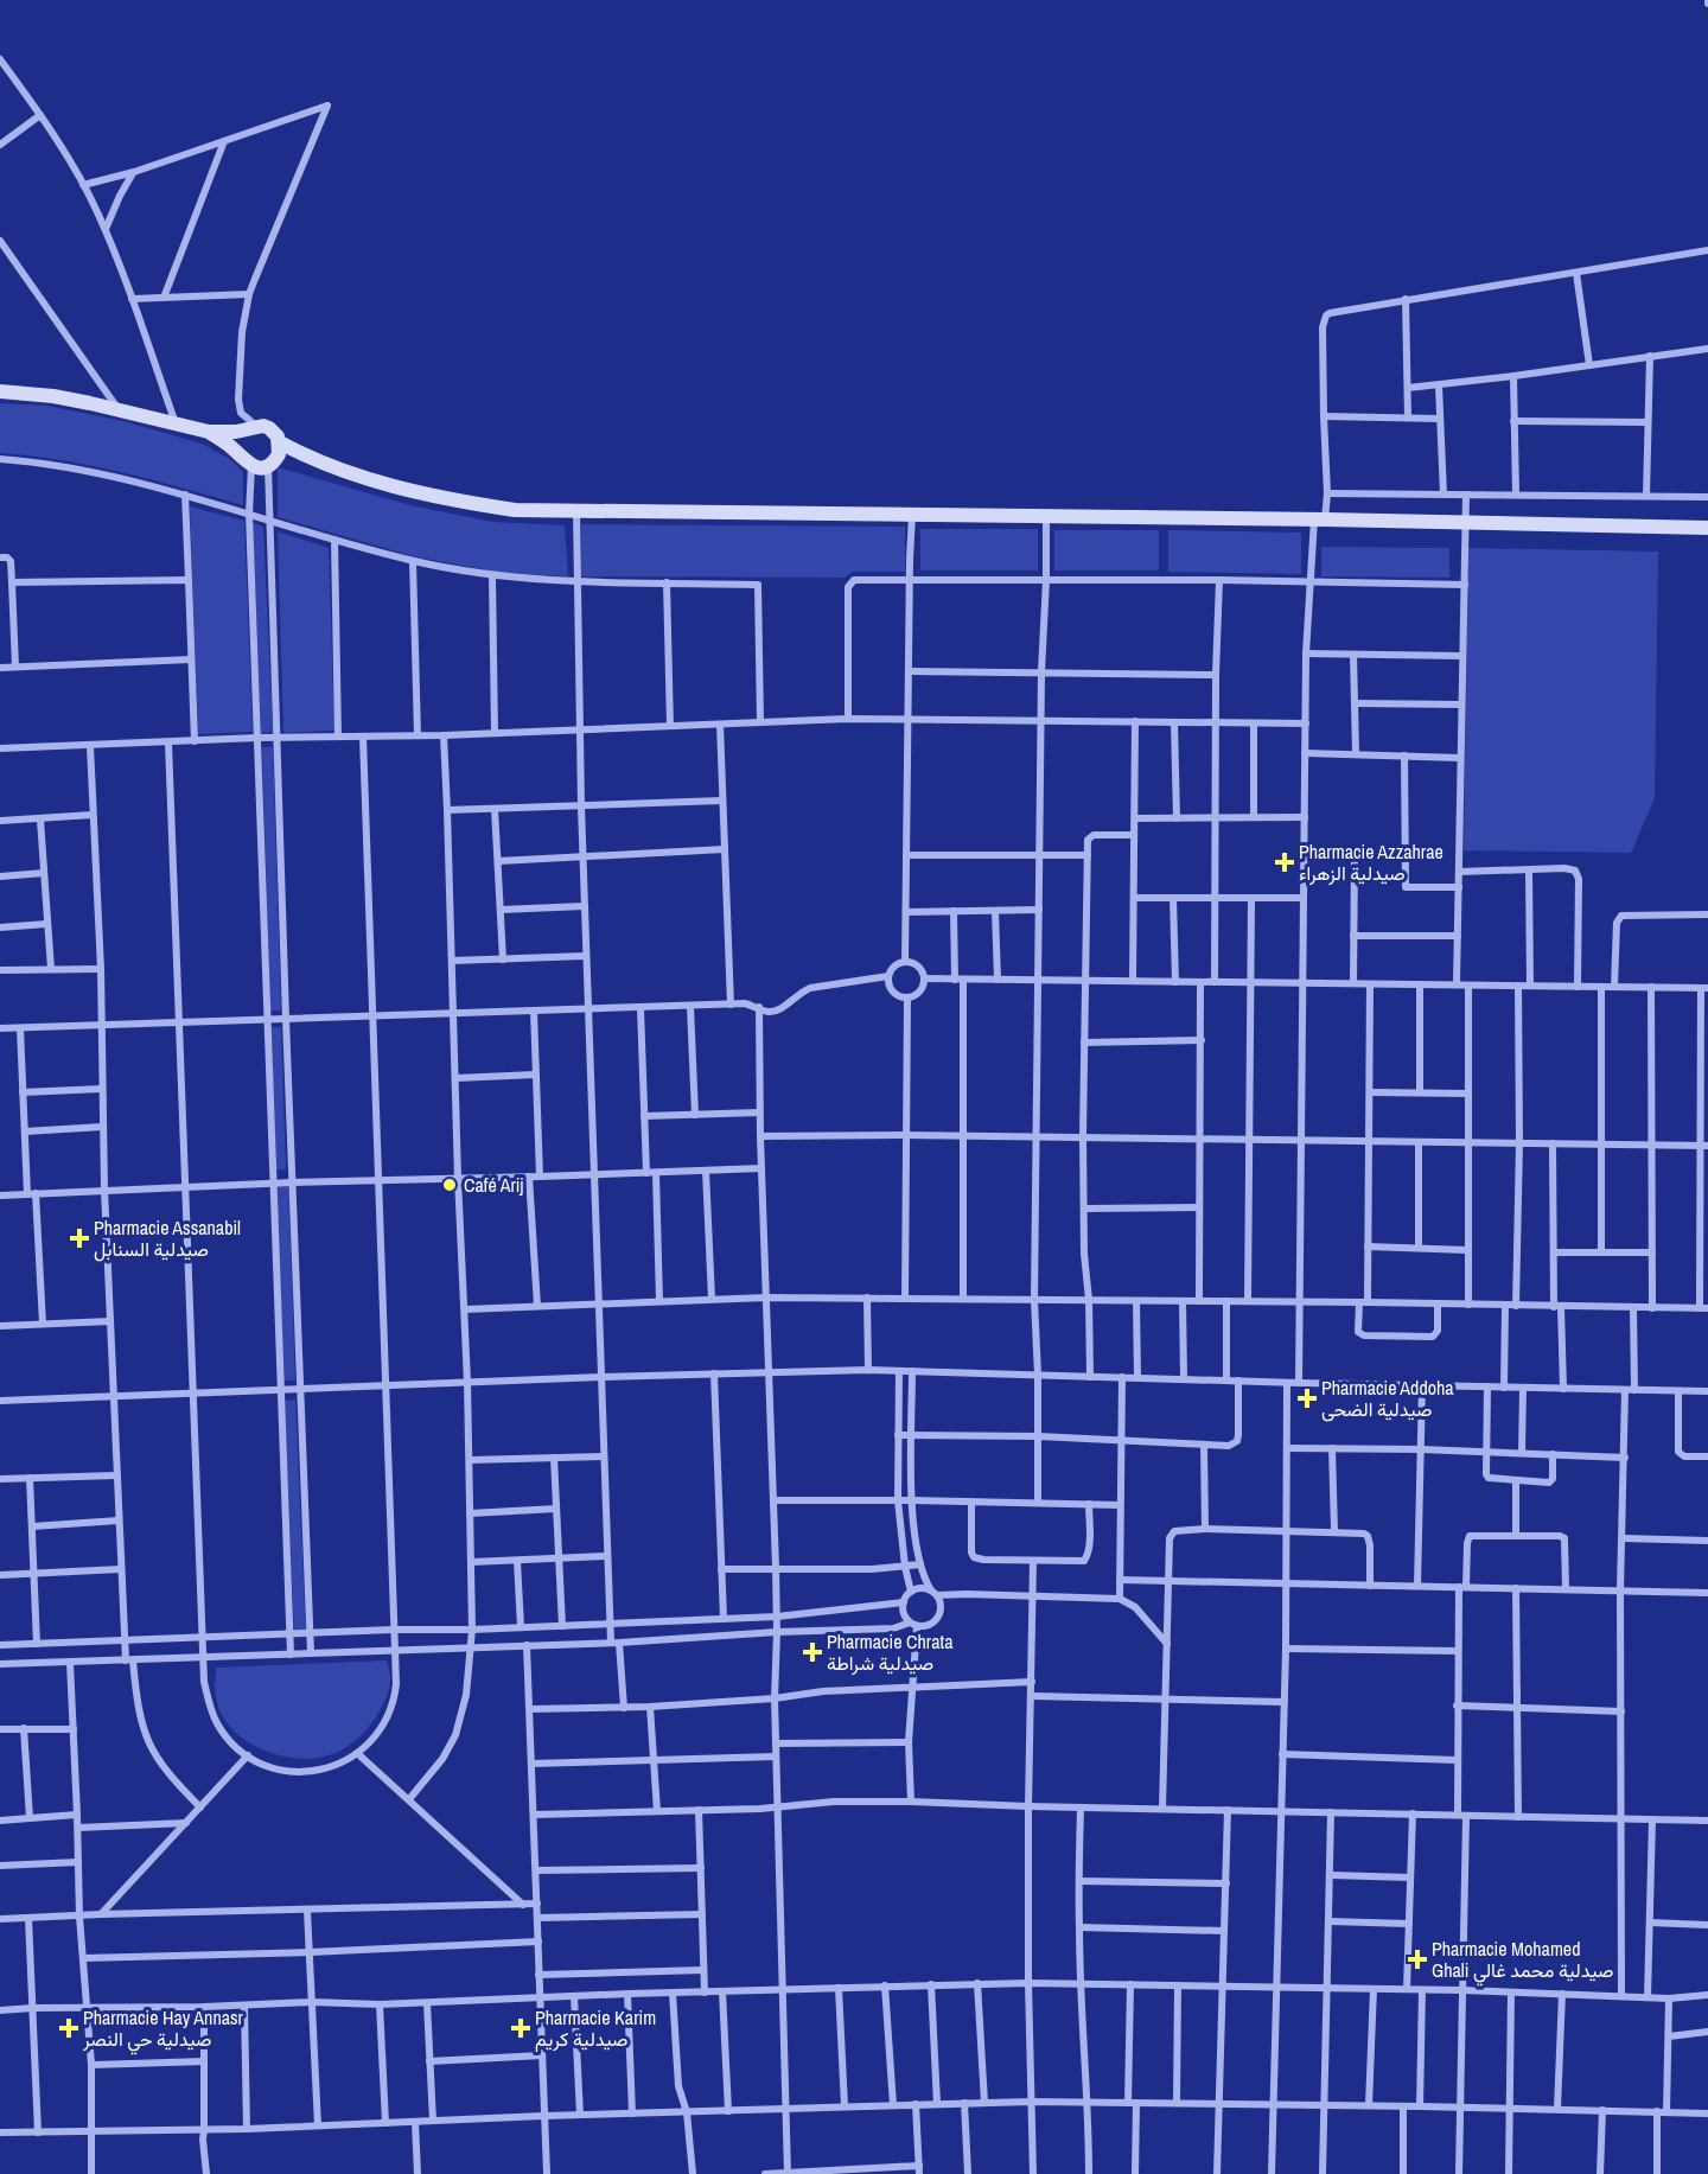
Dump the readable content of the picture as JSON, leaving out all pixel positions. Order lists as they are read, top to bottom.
{
  "places": {
    "health": [
      "Pharmacie Azzahrae صيدلية الزهراء",
      "Pharmacie Assanabil صيدلية السنابل",
      "Pharmacie Addoha صيدلية الضحى",
      "Pharmacie Chrata صيدلية شراطة",
      "Pharmacie Mohamed Ghali صيدلية محمد غالي",
      "Pharmacie Hay Annasr صيدلية حي النصر",
      "Pharmacie Karim صيدلية كريم"
    ],
    "other": ["Café Arij"]
  }
}
